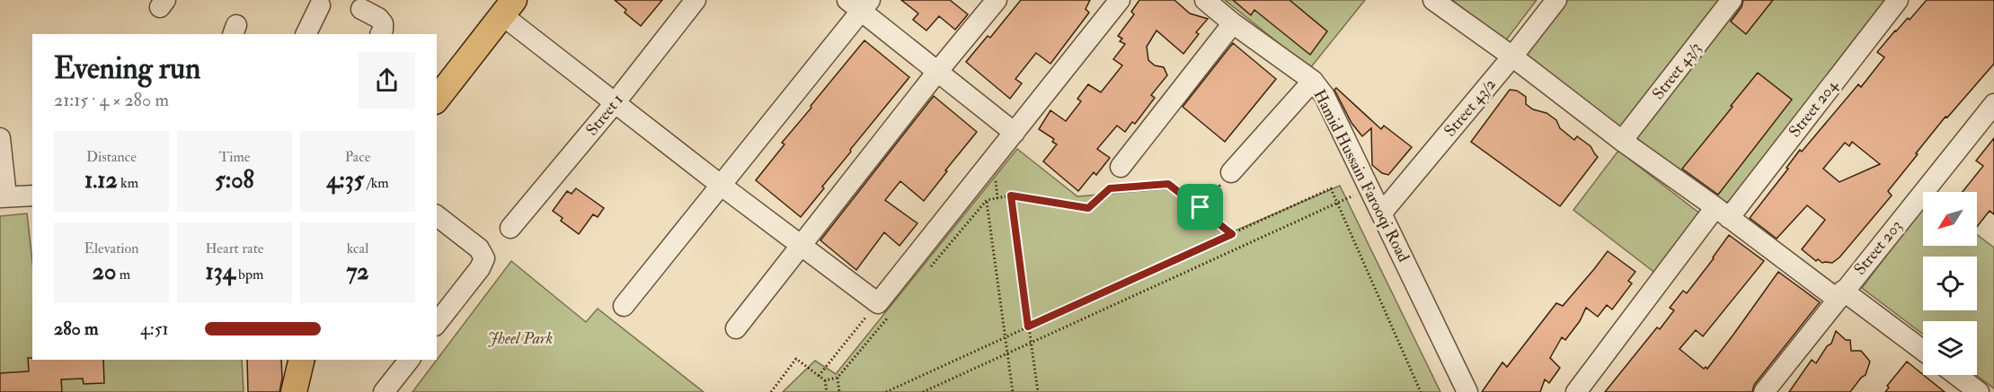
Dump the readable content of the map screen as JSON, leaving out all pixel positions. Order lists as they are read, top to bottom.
{
  "streets": {
    "street": [
      "Street 43/3",
      "Street 43/2",
      "Street 204",
      "Street 1",
      "Hamid Hussain Farooqi Road",
      "Street 203"
    ]
  },
  "crossings": [
    ["Street 43/2", "Hamid Hussain Farooqi Road"]
  ],
  "parks": ["Jheel Park"],
  "north": "bottom left",
  "page": {
    "heading": ["Evening run", "21:15 · 4 × 280 m"],
    "stats": [
      ["Distance", "1.12 km"],
      ["Time", "5:08"],
      ["Pace", "4:35 /km"],
      ["Elevation", "20 m"],
      ["Heart rate", "134 bpm"],
      ["kcal", "72"]
    ],
    "list": [
      {
        "name": "280 m",
        "note": "4:51"
      }
    ]
  }
}
